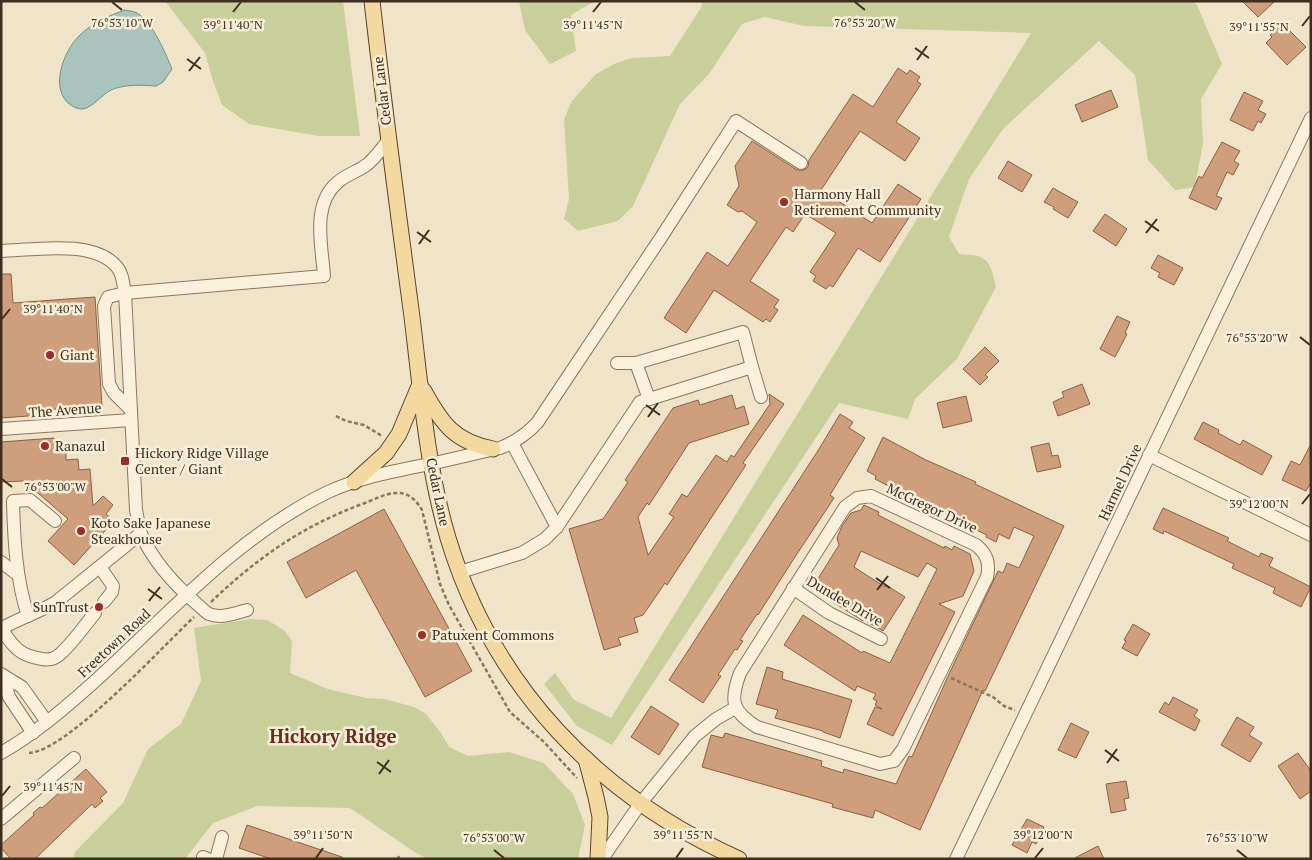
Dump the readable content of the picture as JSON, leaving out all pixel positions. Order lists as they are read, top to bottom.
{
  "streets": {
    "main road": ["Cedar Lane"],
    "street": [
      "The Avenue",
      "Harmel Drive",
      "McGregor Drive",
      "Dundee Drive",
      "Freetown Road"
    ]
  },
  "crossings": [
    ["Cedar Lane", "Freetown Road"],
    ["McGregor Drive", "Dundee Drive"]
  ],
  "districts": ["Hickory Ridge"],
  "places": {
    "other": [
      "Harmony Hall Retirement Community",
      "Giant",
      "Ranazul",
      "Koto Sake Japanese Steakhouse",
      "SunTrust",
      "Patuxent Commons"
    ],
    "transit": ["Hickory Ridge Village Center / Giant"]
  },
  "coordinates": [
    "76°53'20\"W",
    "76°53'10\"W",
    "39°11'40\"N",
    "39°11'45\"N",
    "39°11'55\"N",
    "76°53'00\"W",
    "39°12'00\"N",
    "39°11'50\"N"
  ]
}
